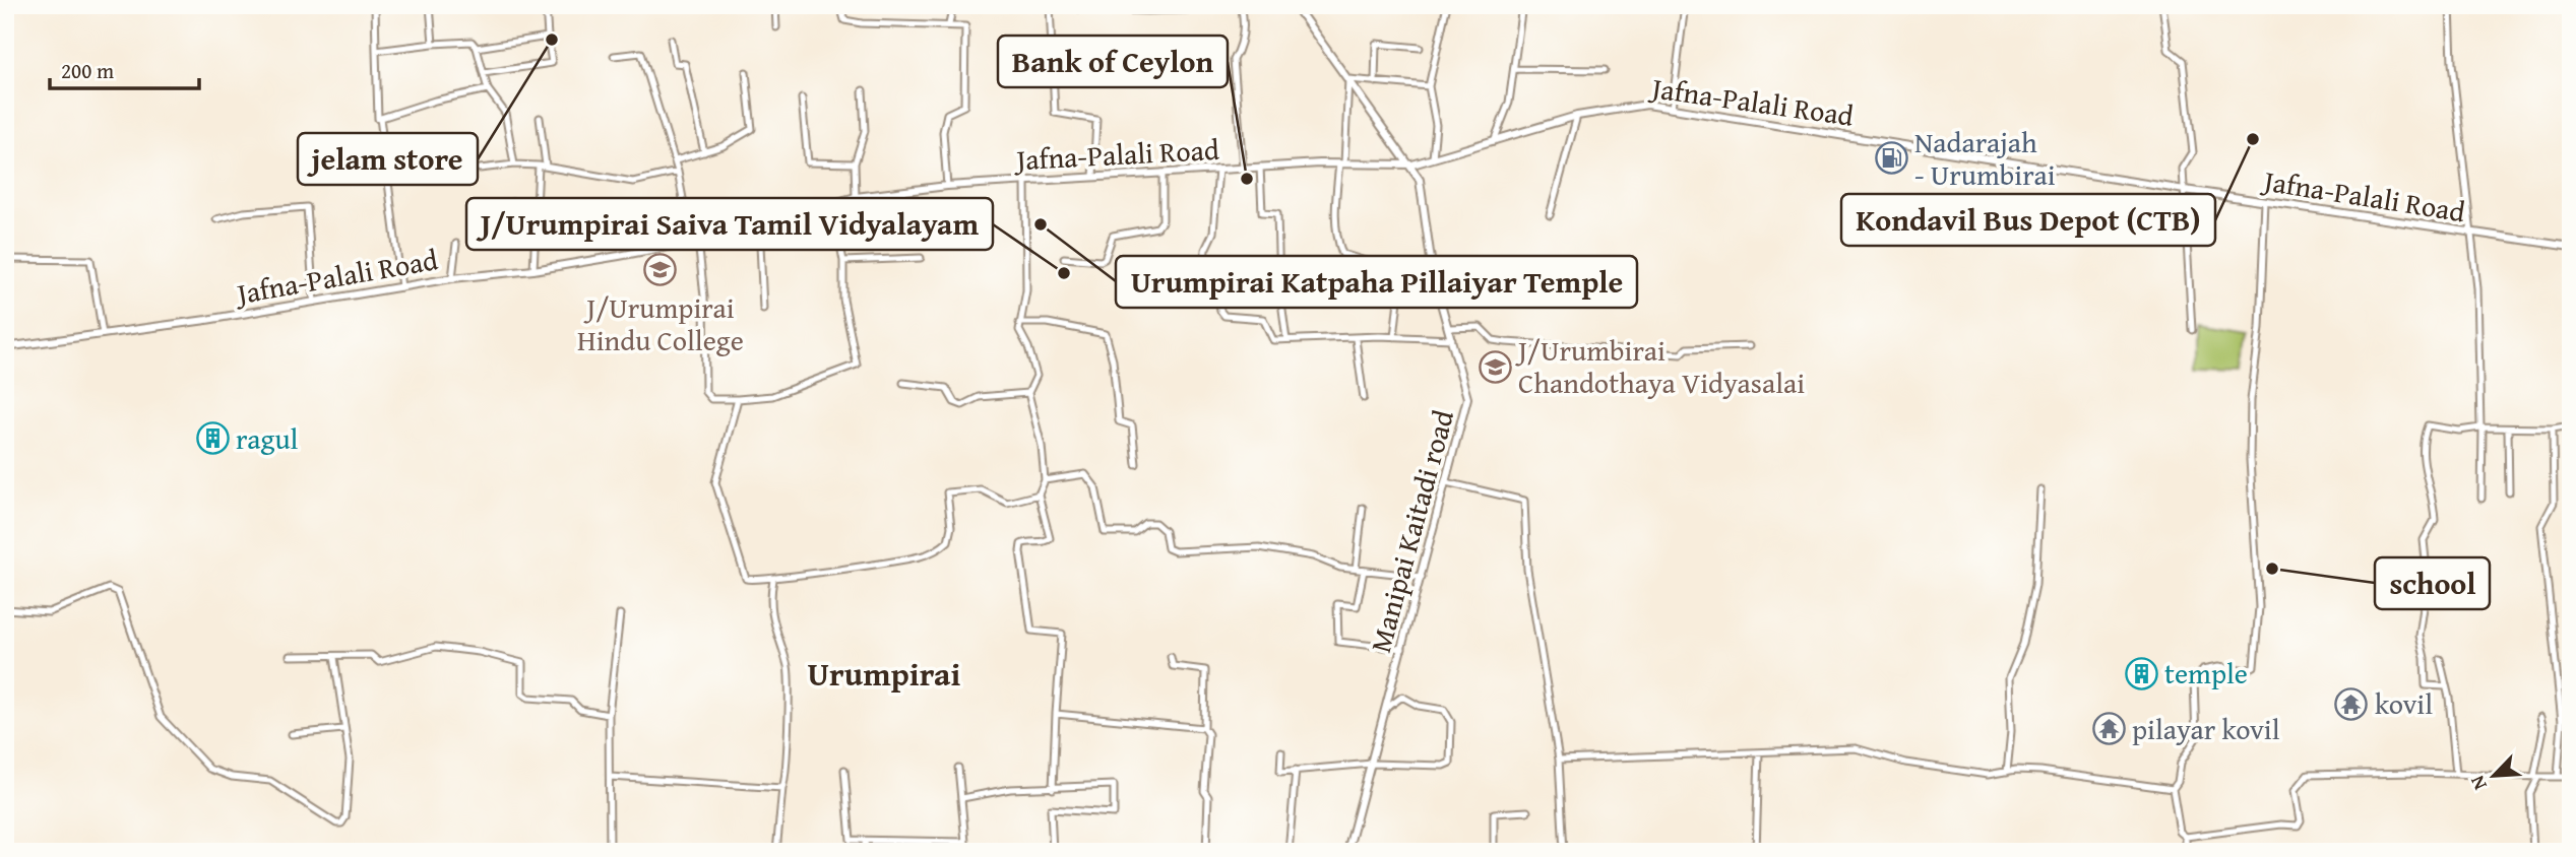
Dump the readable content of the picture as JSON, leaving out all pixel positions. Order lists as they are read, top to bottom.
{
  "streets": {
    "main road": ["Jafna-Palali Road", "Manipai Kaitadi road"]
  },
  "crossings": [
    ["Jafna-Palali Road", "Manipai Kaitadi road"]
  ],
  "districts": ["Urumpirai"],
  "places": {
    "other": [
      "jelam store",
      "Kondavil Bus Depot (CTB)",
      "Bank of Ceylon",
      "Urumpirai Katpaha Pillaiyar Temple",
      "J/Urumpirai Saiva Tamil Vidyalayam",
      "school"
    ],
    "fuel station": ["Nadarajah - Urumbirai"],
    "school or university": ["J/Urumpirai Hindu College", "J/Urumbirai Chandothaya Vidyasalai"],
    "building": ["ragul", "temple"],
    "temple": ["kovil", "pilayar kovil"]
  },
  "scale_bar": "200 m",
  "north": "bottom left"
}
